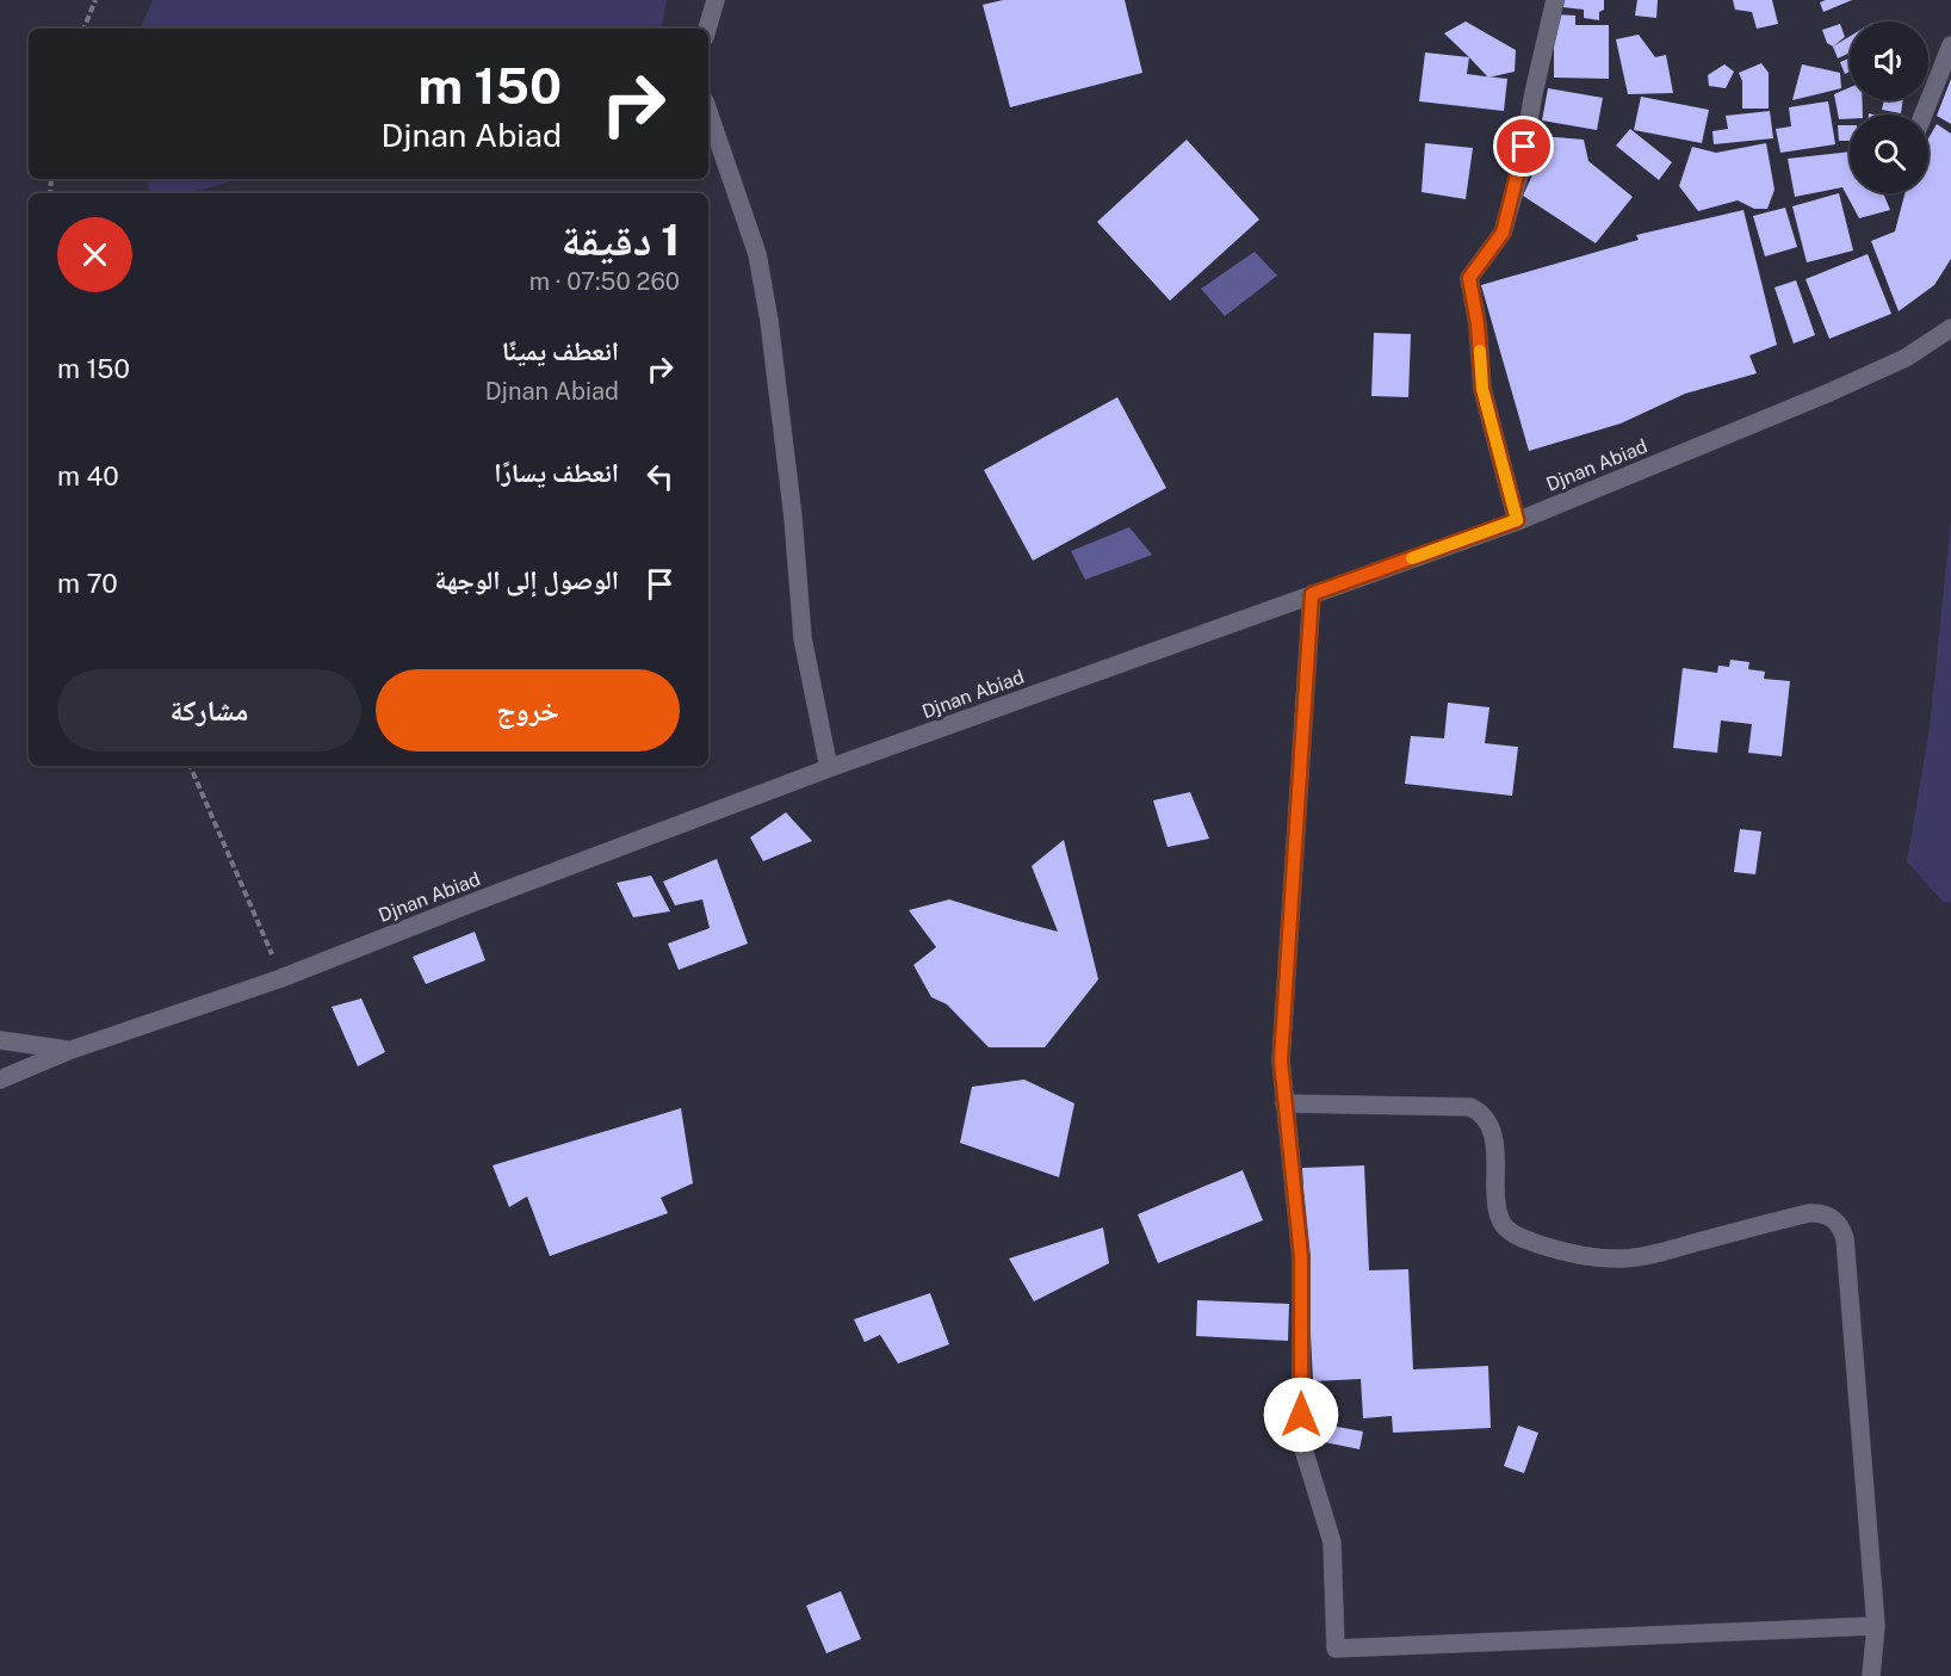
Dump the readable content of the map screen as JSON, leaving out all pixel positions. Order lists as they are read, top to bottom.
{
  "streets": {
    "street": ["Djnan Abiad"]
  },
  "page": {
    "turn": ["150 m", "Djnan Abiad"],
    "heading": ["1 دقيقة", "260 m · 07:50"],
    "list": [
      {
        "name": "انعطف يمينًا",
        "note": "Djnan Abiad",
        "value": "150 m"
      },
      {
        "name": "انعطف يسارًا",
        "value": "40 m"
      },
      {
        "name": "الوصول إلى الوجهة",
        "value": "70 m"
      }
    ],
    "buttons": ["خروج", "مشاركة"]
  }
}
